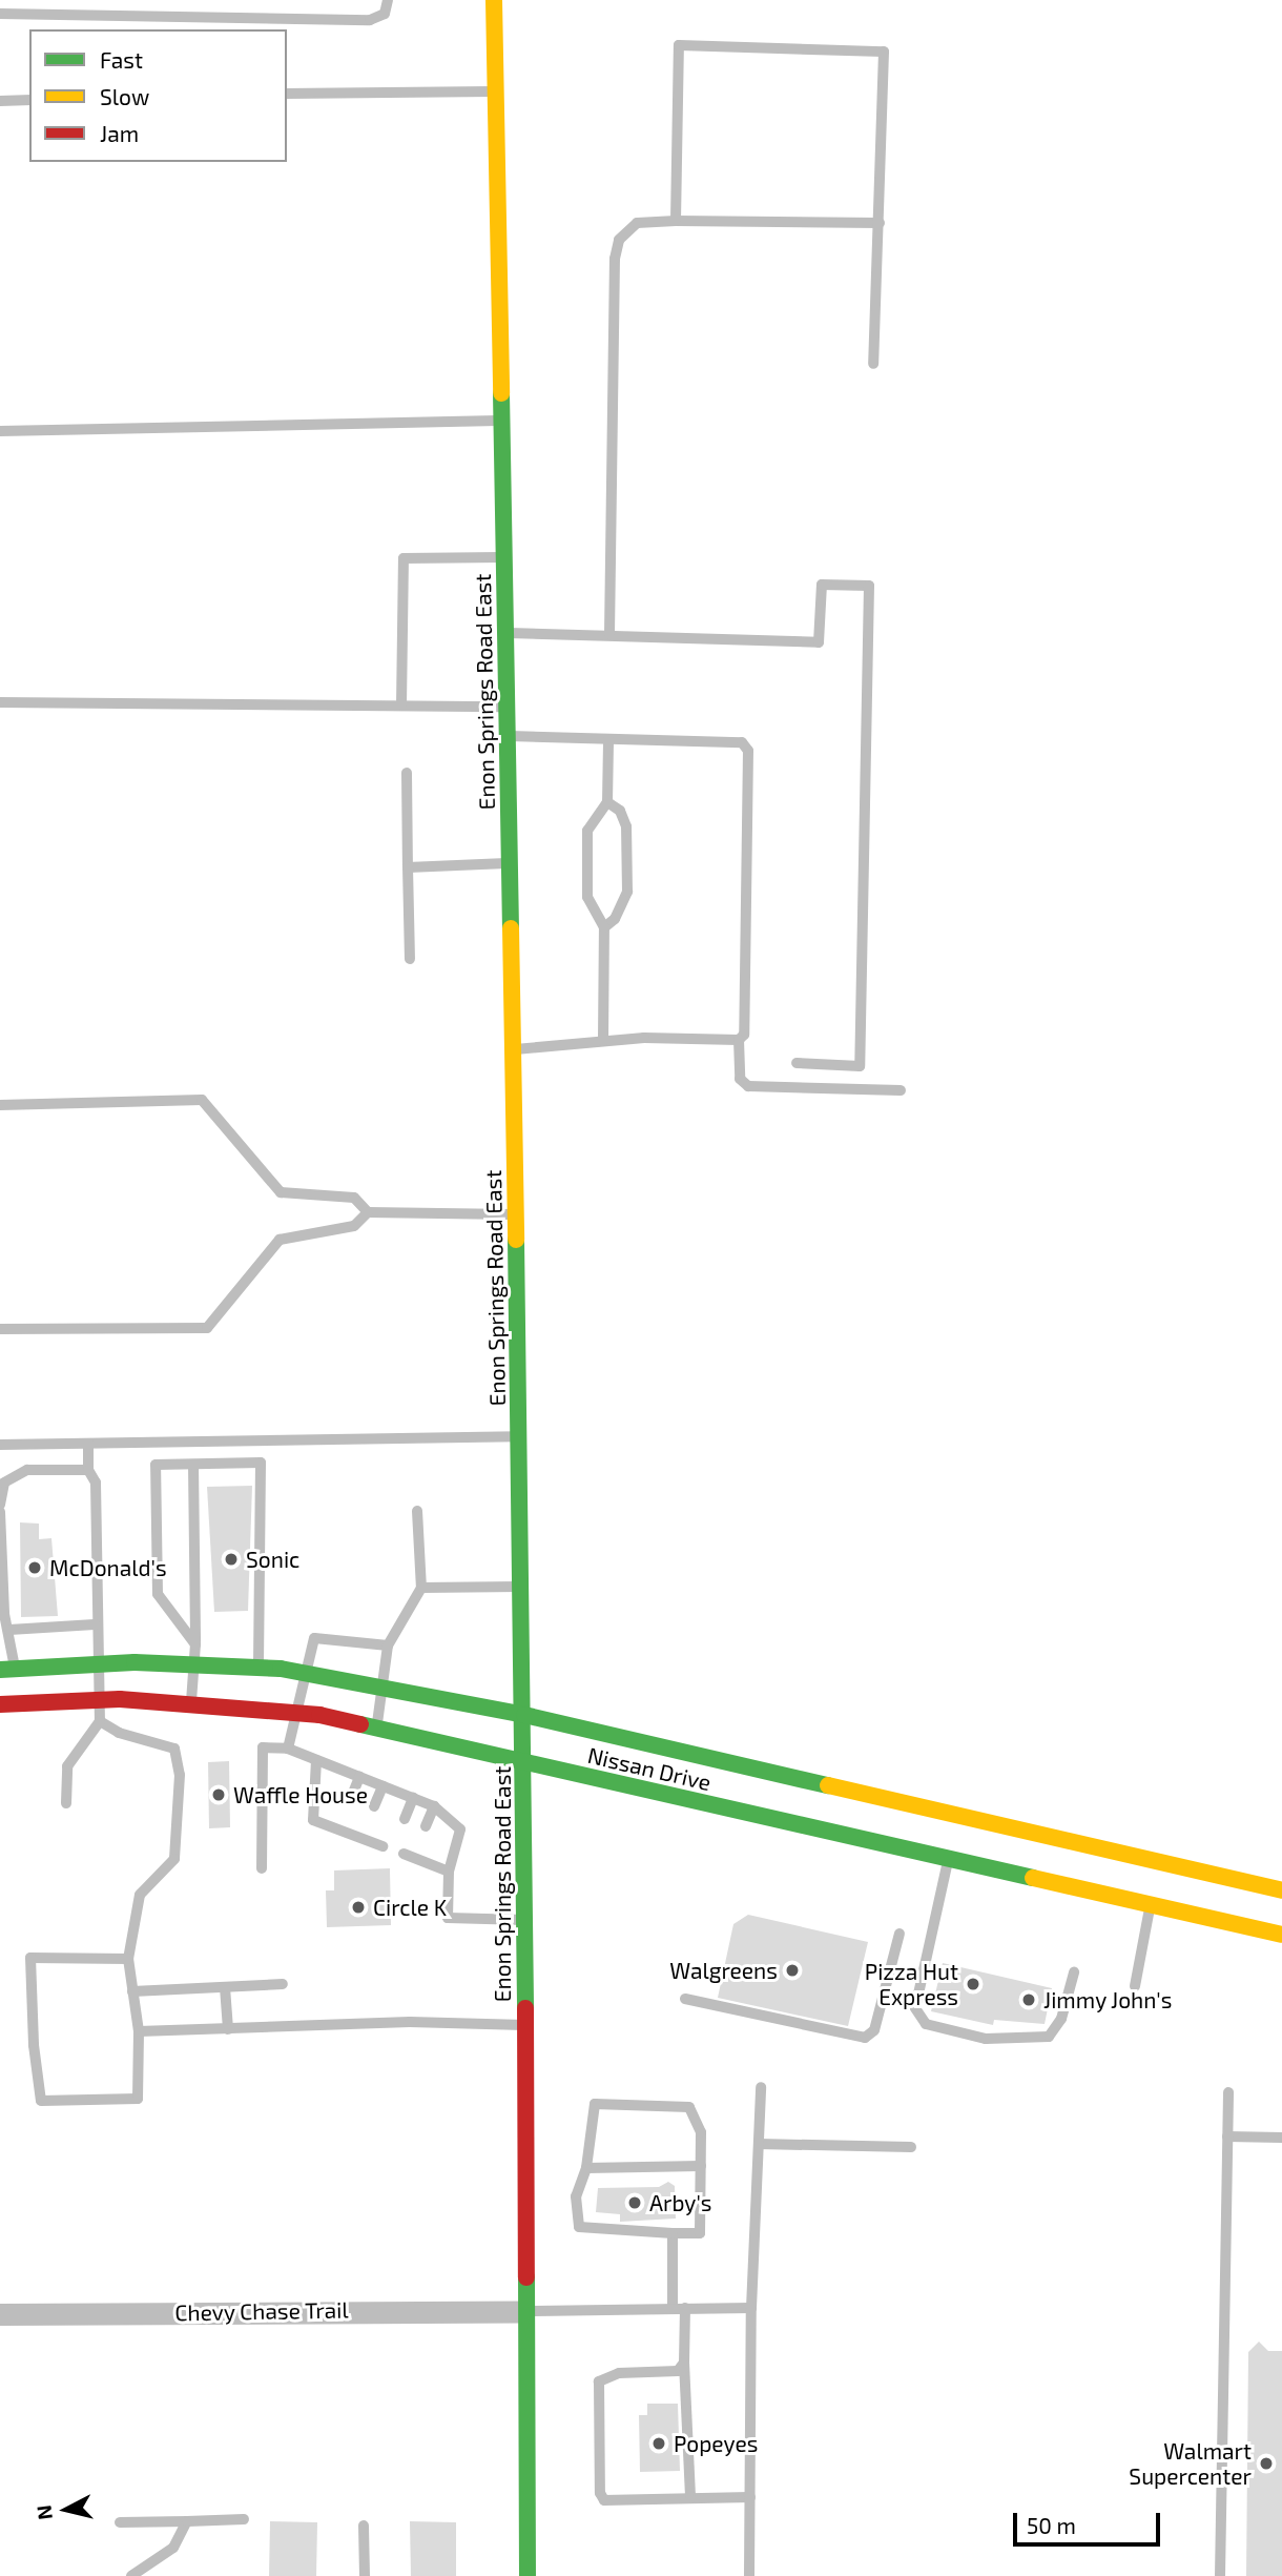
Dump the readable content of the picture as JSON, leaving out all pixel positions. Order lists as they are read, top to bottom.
{
  "streets": {
    "main road": ["Enon Springs Road East", "Nissan Drive"],
    "street": ["Chevy Chase Trail"]
  },
  "crossings": [
    ["Enon Springs Road East", "Nissan Drive"],
    ["Enon Springs Road East", "Chevy Chase Trail"]
  ],
  "places": [
    "Sonic",
    "McDonald's",
    "Waffle House",
    "Circle K",
    "Walgreens",
    "Pizza Hut Express",
    "Jimmy John's",
    "Arby's",
    "Popeyes",
    "Walmart Supercenter"
  ],
  "legend": ["Fast", "Slow", "Jam"],
  "scale_bar": "50 m",
  "north": "left"
}
